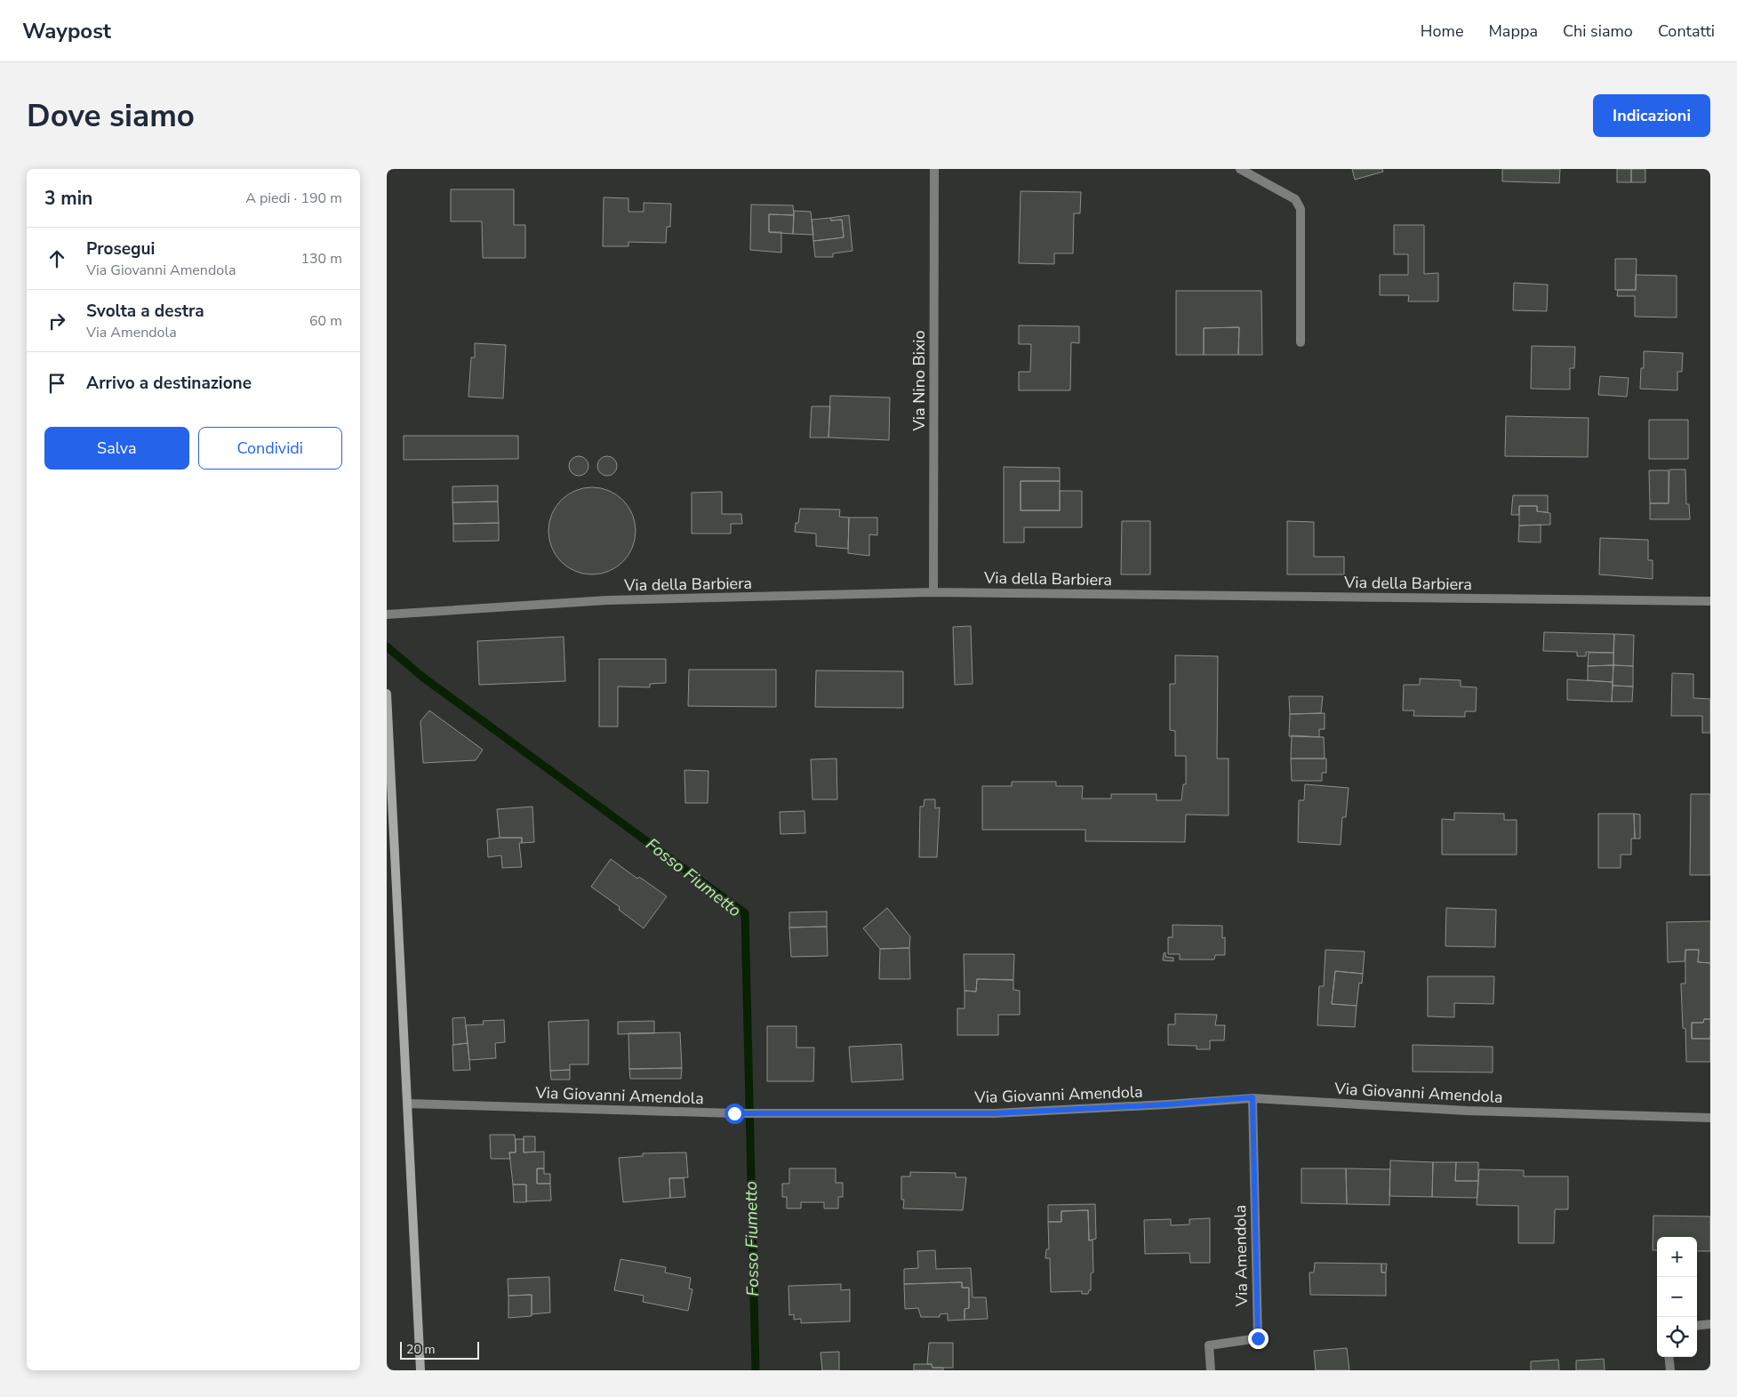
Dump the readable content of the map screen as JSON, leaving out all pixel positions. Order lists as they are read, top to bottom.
{
  "streets": {
    "street": [
      "Via Nino Bixio",
      "Via della Barbiera",
      "Via Giovanni Amendola",
      "Via Amendola"
    ]
  },
  "crossings": [
    ["Via Nino Bixio", "Via della Barbiera"],
    ["Via Giovanni Amendola", "Via Amendola"]
  ],
  "water": ["Fosso Fiumetto"],
  "scale_bar": "20 m",
  "page": {
    "header": "Waypost",
    "nav": [
      "Home",
      "Mappa",
      "Chi siamo",
      "Contatti"
    ],
    "buttons": [
      "Indicazioni",
      ["Salva", "Condividi"]
    ],
    "title": "Dove siamo",
    "heading": ["3 min", "A piedi · 190 m"],
    "list": [
      ["Prosegui", "Via Giovanni Amendola", "130 m"],
      ["Svolta a destra", "Via Amendola", "60 m"],
      "Arrivo a destinazione"
    ],
    "map_buttons": ["+", "−"],
    "scale": "20 m"
  }
}
